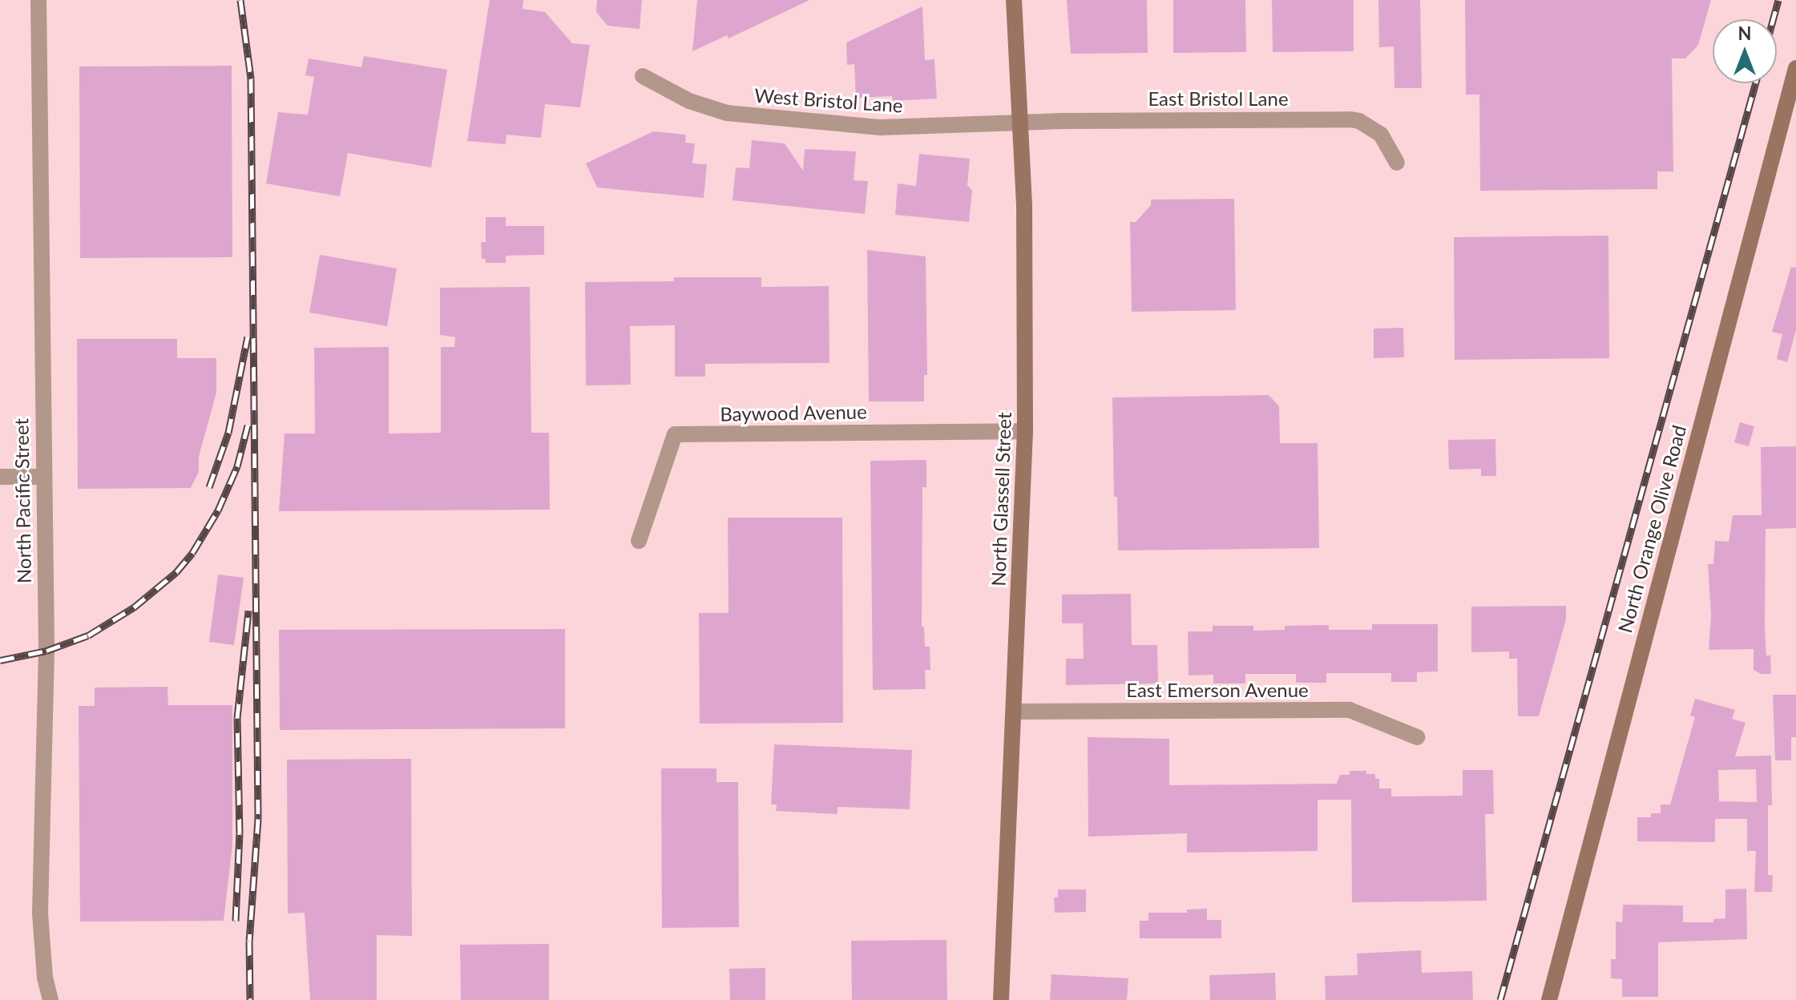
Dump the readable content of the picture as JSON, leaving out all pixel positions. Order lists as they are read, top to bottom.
{
  "streets": {
    "main road": ["North Glassell Street", "North Orange Olive Road"],
    "street": [
      "East Bristol Lane",
      "West Bristol Lane",
      "Baywood Avenue",
      "North Pacific Street",
      "East Emerson Avenue"
    ]
  },
  "crossings": [
    ["East Bristol Lane", "West Bristol Lane"],
    ["East Bristol Lane", "North Glassell Street"],
    ["West Bristol Lane", "North Glassell Street"],
    ["Baywood Avenue", "North Glassell Street"],
    ["North Glassell Street", "East Emerson Avenue"]
  ],
  "north": "top"
}
